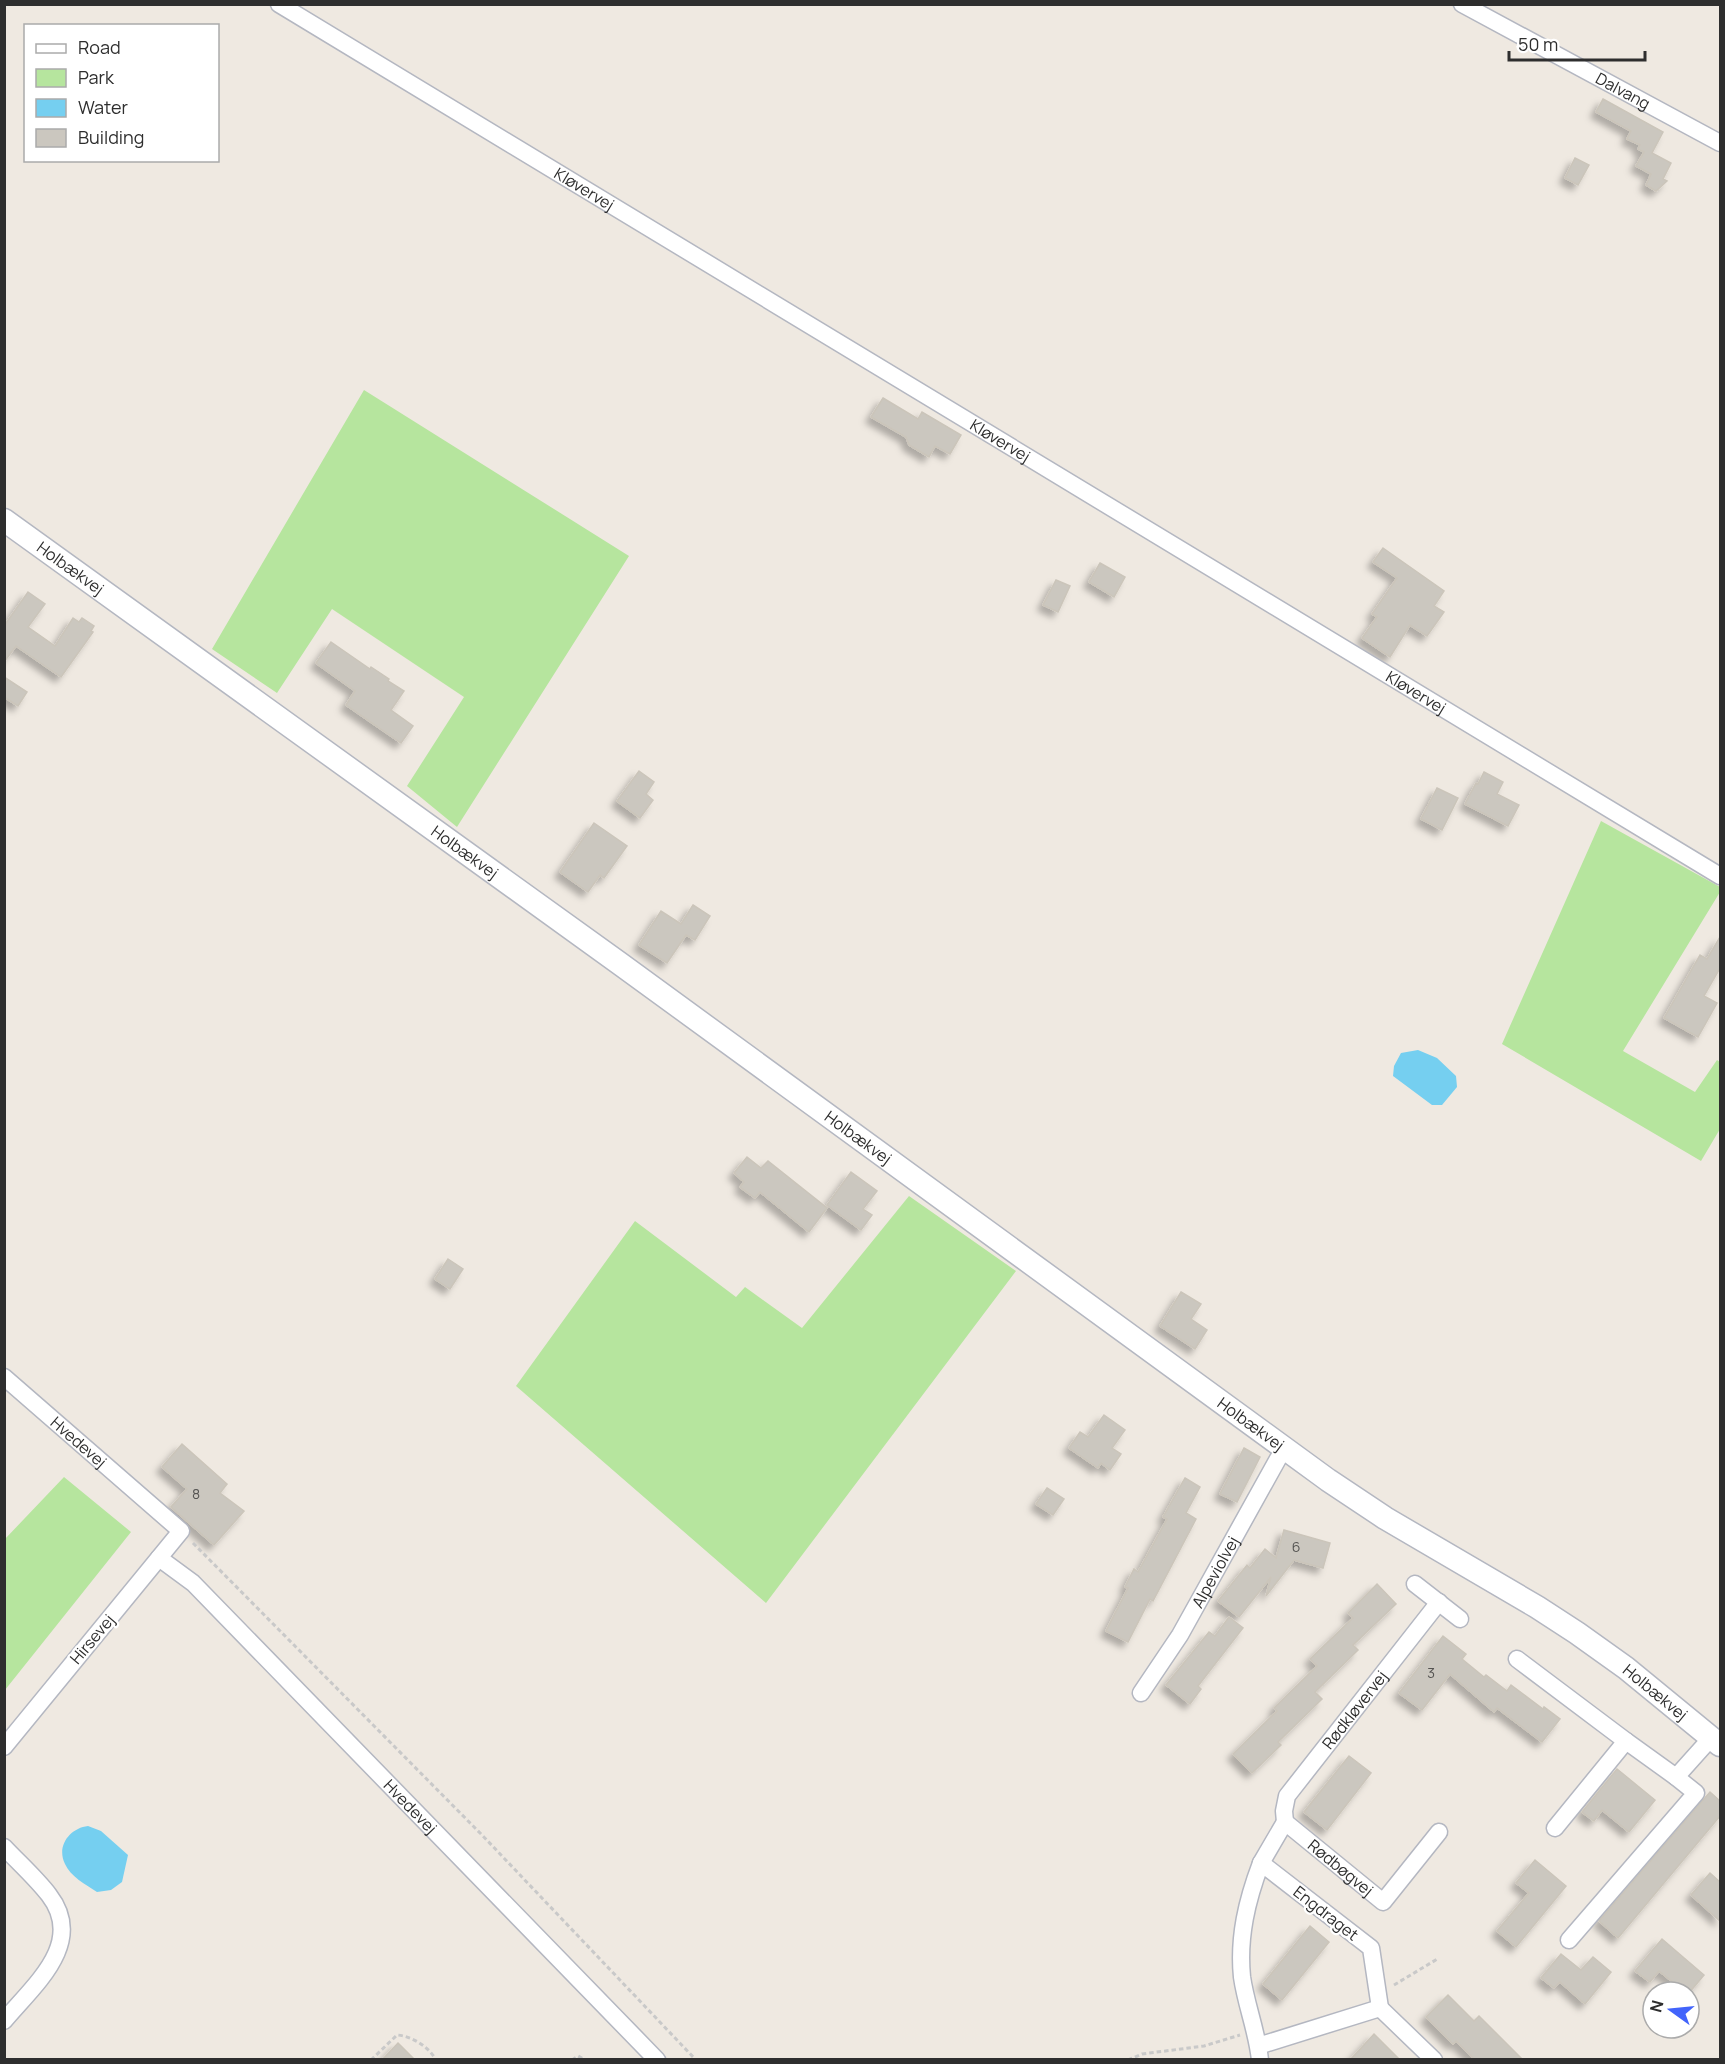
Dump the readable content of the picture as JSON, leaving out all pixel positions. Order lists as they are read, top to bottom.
{
  "streets": {
    "street": [
      "Dalvang",
      "Kløvervej",
      "Holbækvej",
      "Hvedevej",
      "Alpeviolvej",
      "Hirsevej",
      "Rødkløvervej",
      "Rødbøgvej",
      "Engdraget"
    ]
  },
  "crossings": [
    ["Holbækvej", "Alpeviolvej"],
    ["Hvedevej", "Hirsevej"],
    ["Rødkløvervej", "Rødbøgvej"]
  ],
  "house_numbers": ["8", "6", "3"],
  "legend": [
    "Road",
    "Park",
    "Water",
    "Building"
  ],
  "scale_bar": "50 m",
  "north": "left"
}
